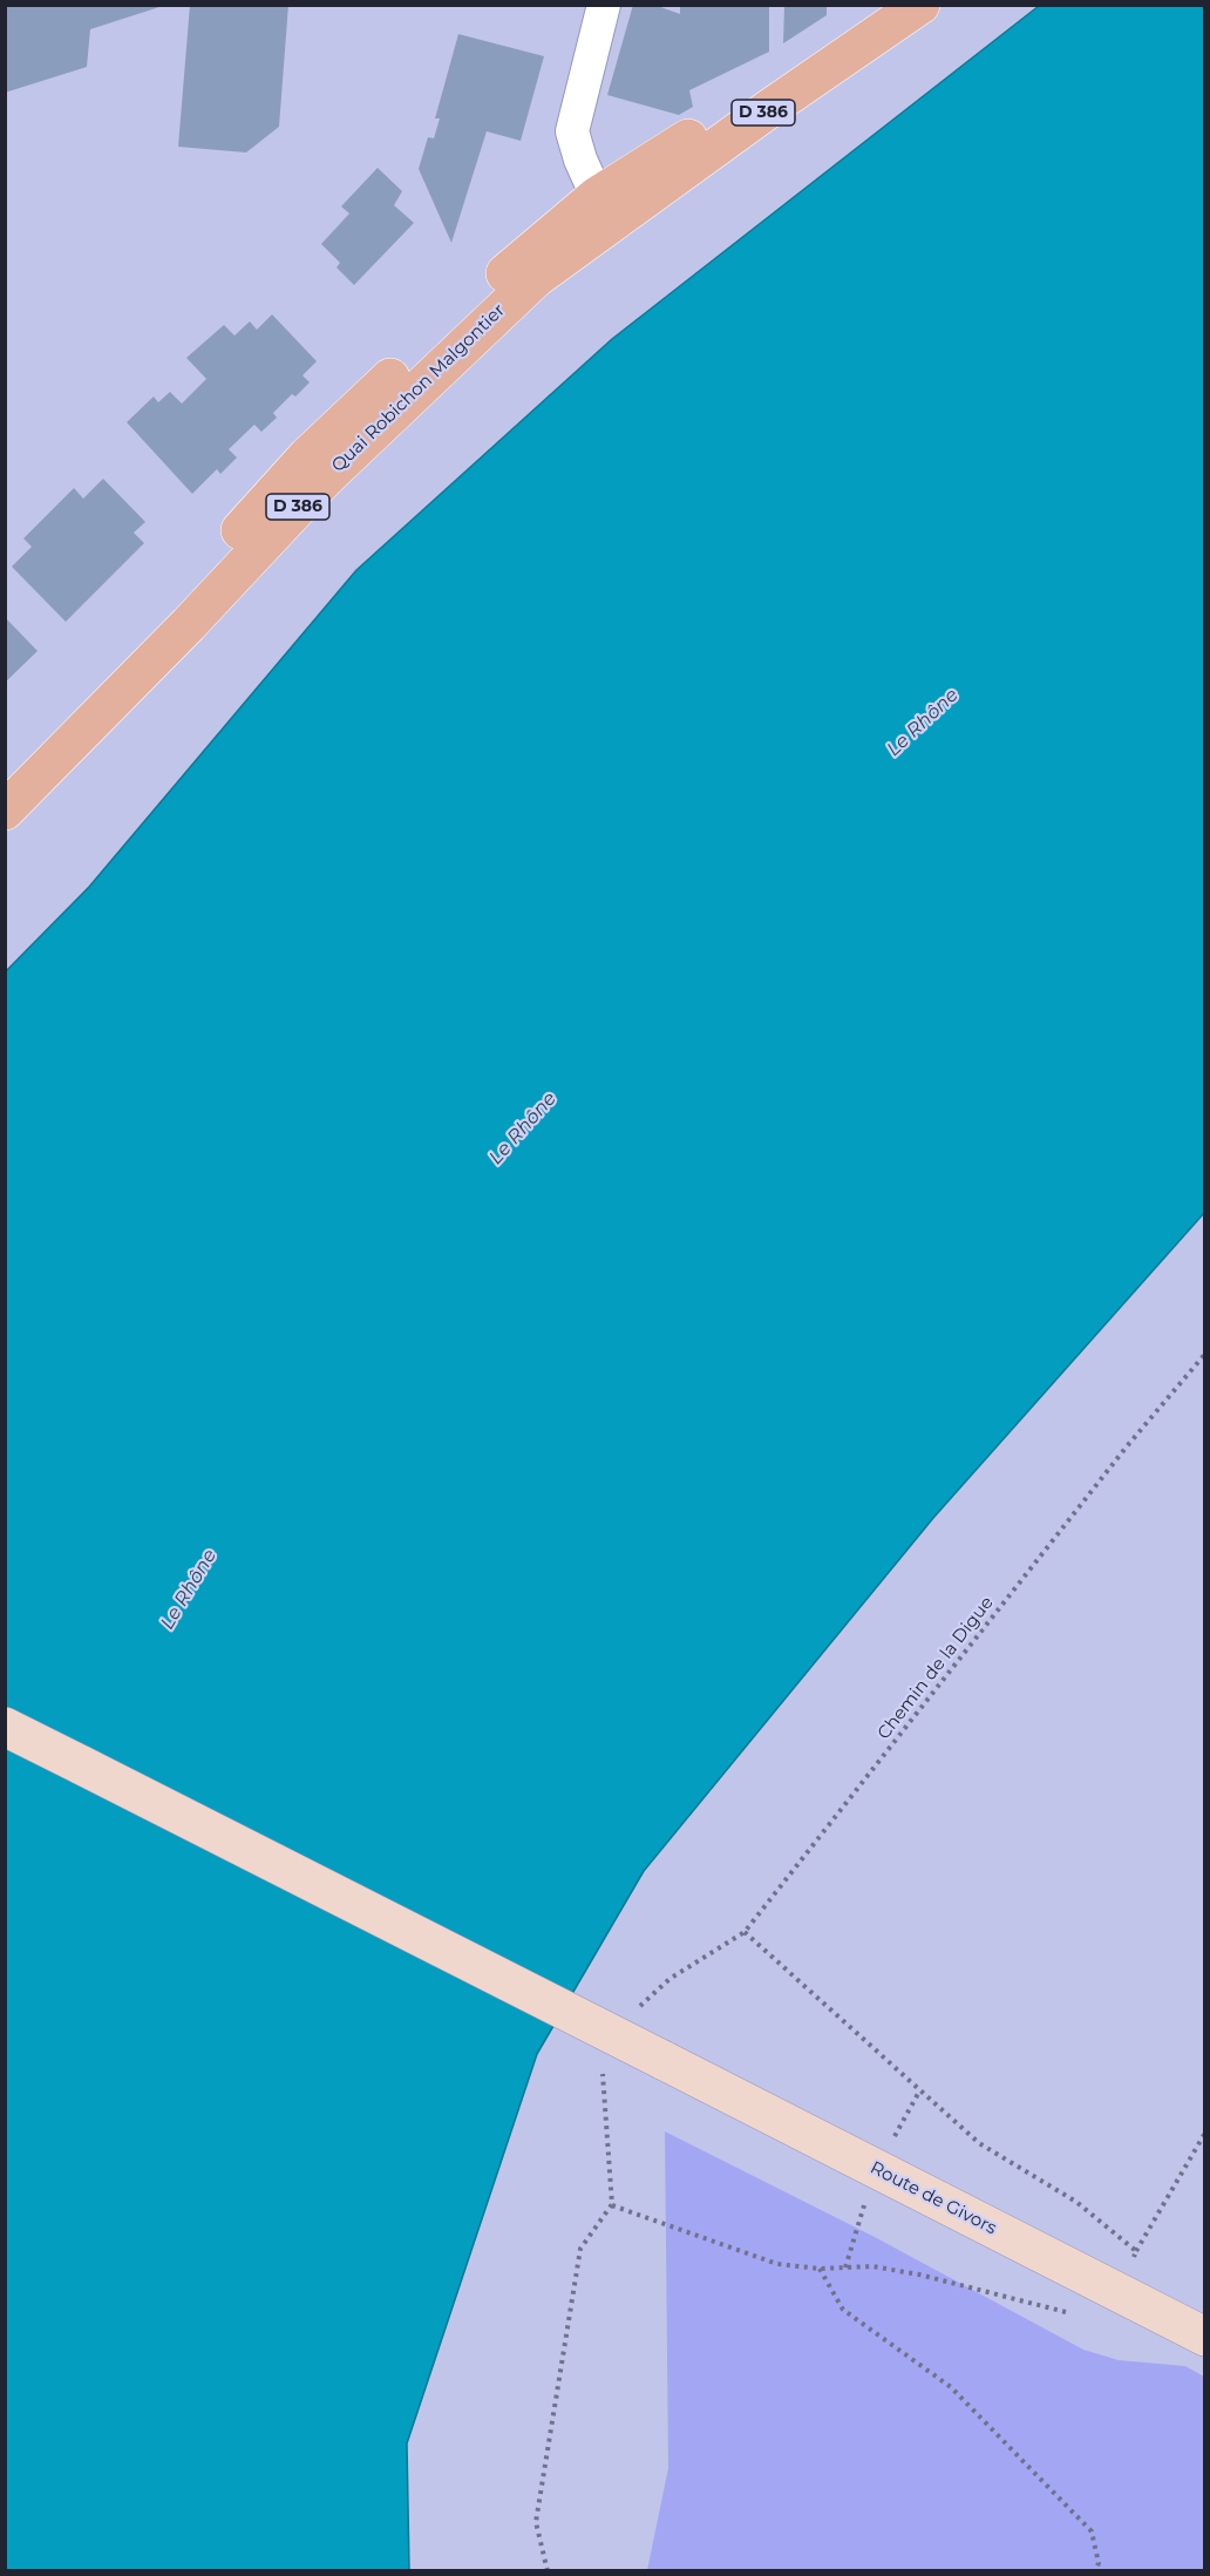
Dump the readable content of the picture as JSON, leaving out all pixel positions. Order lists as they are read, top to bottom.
{
  "streets": {
    "main road": ["D 386", "Quai Robichon Malgontier"],
    "street": ["Route de Givors"],
    "path": ["Chemin de la Digue"]
  },
  "crossings": [
    ["D 386", "Quai Robichon Malgontier"]
  ],
  "water": ["Le Rhône"]
}
